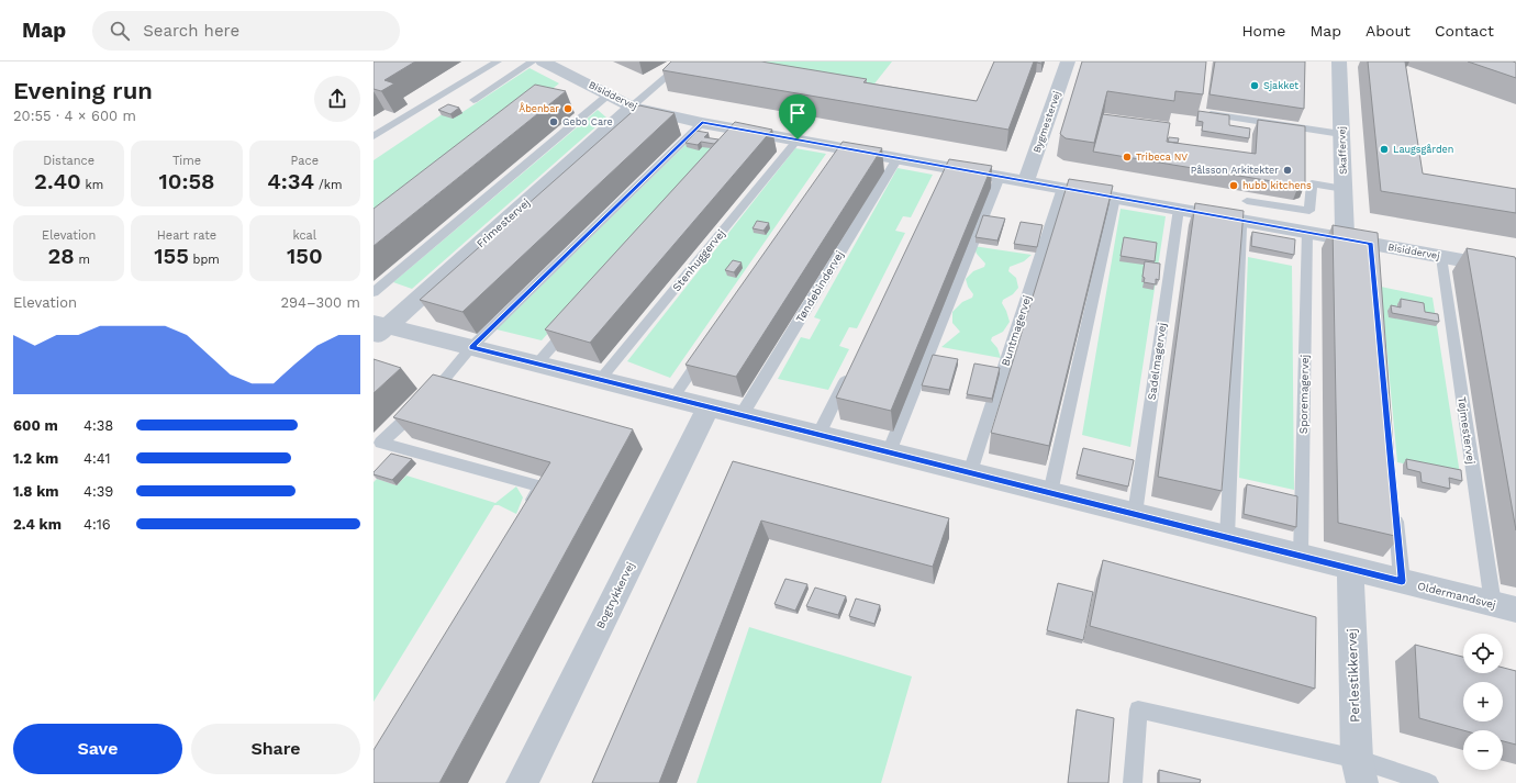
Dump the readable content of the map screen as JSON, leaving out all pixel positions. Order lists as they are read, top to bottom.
{
  "streets": {
    "street": [
      "Bisiddervej",
      "Bygmestervej",
      "Skaffervej",
      "Frimestervej",
      "Bogtrykkervej",
      "Oldermandsvej",
      "Perlestikkervej"
    ],
    "lane": [
      "Stenhuggervej",
      "Tøndebindervej",
      "Buntmagervej",
      "Sadelmagervej",
      "Sporemagervej",
      "Tøjmestervej"
    ]
  },
  "crossings": [
    ["Bisiddervej", "Bygmestervej"],
    ["Bisiddervej", "Skaffervej"],
    ["Bisiddervej", "Frimestervej"],
    ["Bisiddervej", "Stenhuggervej"],
    ["Bisiddervej", "Tøndebindervej"],
    ["Bisiddervej", "Buntmagervej"],
    ["Bisiddervej", "Sadelmagervej"],
    ["Bisiddervej", "Sporemagervej"],
    ["Bisiddervej", "Tøjmestervej"],
    ["Frimestervej", "Oldermandsvej"],
    ["Stenhuggervej", "Oldermandsvej"],
    ["Tøndebindervej", "Oldermandsvej"],
    ["Buntmagervej", "Oldermandsvej"],
    ["Sadelmagervej", "Oldermandsvej"],
    ["Sporemagervej", "Oldermandsvej"],
    ["Tøjmestervej", "Oldermandsvej"],
    ["Bogtrykkervej", "Oldermandsvej"],
    ["Oldermandsvej", "Perlestikkervej"]
  ],
  "places": [
    "Sjakket",
    "Åbenbar",
    "Gebo Care",
    "Laugsgården",
    "Tribeca NV",
    "Pålsson Arkitekter",
    "hubb kitchens"
  ],
  "page": {
    "header": "Map",
    "search": "Search here",
    "nav": [
      "Home",
      "Map",
      "About",
      "Contact"
    ],
    "heading": ["Evening run", "20:55 · 4 × 600 m"],
    "stats": [
      ["Distance", "2.40 km"],
      ["Time", "10:58"],
      ["Pace", "4:34 /km"],
      ["Elevation", "28 m"],
      ["Heart rate", "155 bpm"],
      ["kcal", "150"]
    ],
    "chart": ["Elevation", "294–300 m"],
    "list": [
      {
        "name": "600 m",
        "note": "4:38"
      },
      {
        "name": "1.2 km",
        "note": "4:41"
      },
      {
        "name": "1.8 km",
        "note": "4:39"
      },
      {
        "name": "2.4 km",
        "note": "4:16"
      }
    ],
    "map_buttons": ["+", "−"],
    "buttons": ["Save", "Share"]
  }
}
